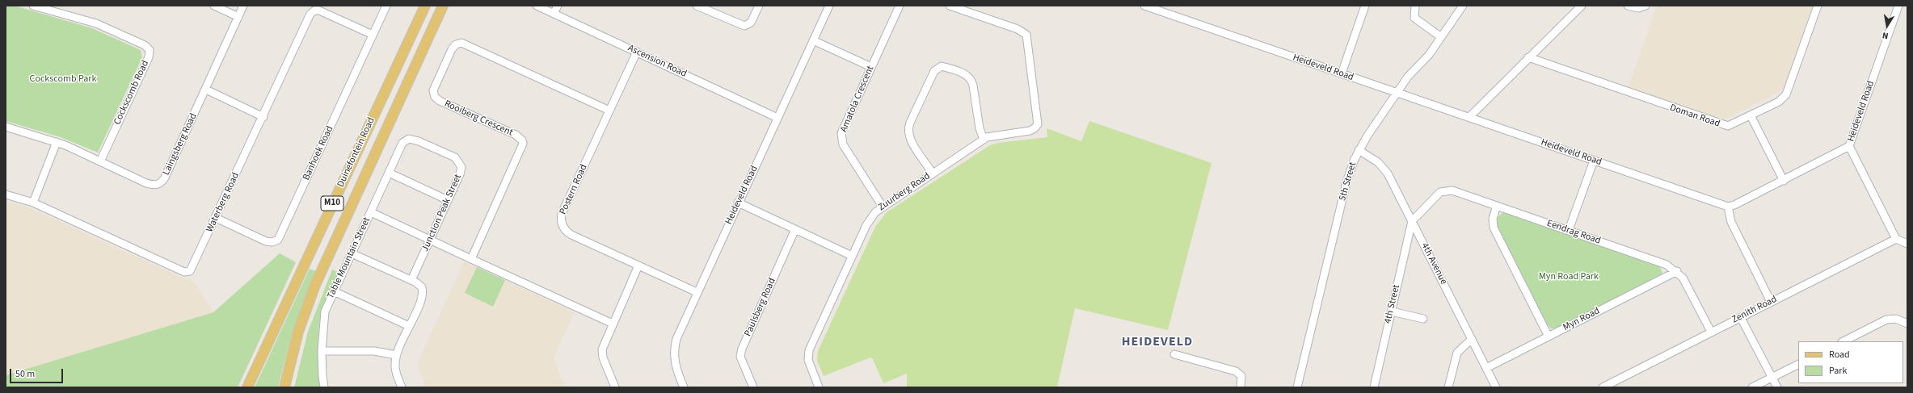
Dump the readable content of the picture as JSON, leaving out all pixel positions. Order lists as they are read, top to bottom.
{
  "streets": {
    "main road": ["Duinefontein Road", "M10"],
    "street": [
      "Ascension Road",
      "Heideveld Road",
      "Cockscomb Road",
      "Amatola Crescent",
      "Doman Road",
      "Rooiberg Crescent",
      "Laingsberg Road",
      "Banhoek Road",
      "5th Street",
      "Postern Road",
      "Zuurberg Road",
      "Waterberg Road",
      "Junction Peak Street",
      "Eendrag Road",
      "Table Mountain Street",
      "4th Avenue",
      "4th Street",
      "Paulsberg Road",
      "Zenith Road",
      "Myn Road"
    ]
  },
  "crossings": [
    ["Ascension Road", "Heideveld Road"],
    ["Ascension Road", "Postern Road"],
    ["Heideveld Road", "5th Street"],
    ["Heideveld Road", "Postern Road"],
    ["Cockscomb Road", "Laingsberg Road"],
    ["Amatola Crescent", "Zuurberg Road"],
    ["Rooiberg Crescent", "Postern Road"],
    ["Banhoek Road", "Waterberg Road"],
    ["5th Street", "4th Avenue"],
    ["Junction Peak Street", "Table Mountain Street"],
    ["Eendrag Road", "4th Avenue"],
    ["Eendrag Road", "4th Street"],
    ["Eendrag Road", "Zenith Road"],
    ["Eendrag Road", "Myn Road"],
    ["4th Avenue", "4th Street"],
    ["4th Avenue", "Myn Road"]
  ],
  "districts": ["HEIDEVELD"],
  "parks": ["Cockscomb Park", "Myn Road Park"],
  "legend": ["Road", "Park"],
  "scale_bar": "50 m",
  "north": "bottom"
}
